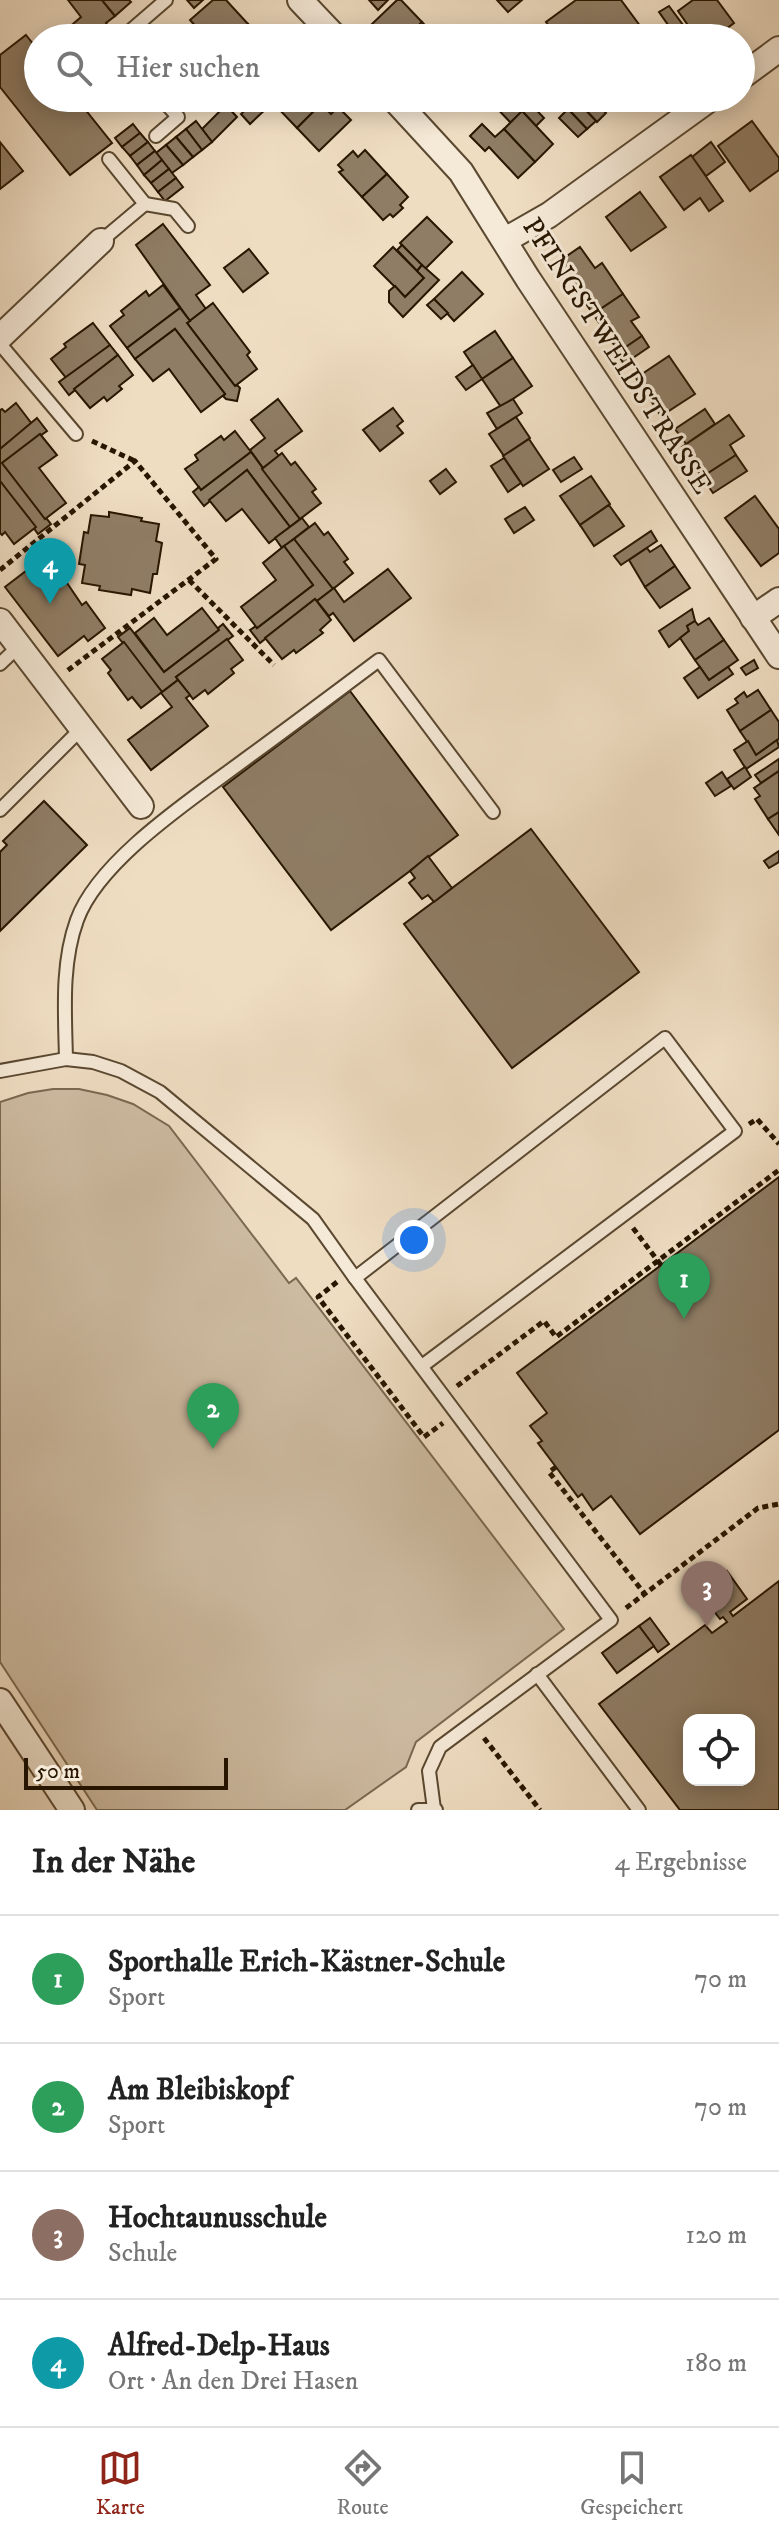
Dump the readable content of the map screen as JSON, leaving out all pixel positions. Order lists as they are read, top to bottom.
{
  "streets": {
    "street": ["PFINGSTWEIDSTRASSE"]
  },
  "scale_bar": "50 m",
  "page": {
    "search": "Hier suchen",
    "pins": [
      "4",
      "1",
      "2",
      "3"
    ],
    "scale": "50 m",
    "heading": ["In der Nähe", "4 Ergebnisse"],
    "list": [
      {
        "mark": "1",
        "name": "Sporthalle Erich-Kästner-Schule",
        "note": "Sport",
        "value": "70 m"
      },
      {
        "mark": "2",
        "name": "Am Bleibiskopf",
        "note": "Sport",
        "value": "70 m"
      },
      {
        "mark": "3",
        "name": "Hochtaunusschule",
        "note": "Schule",
        "value": "120 m"
      },
      {
        "mark": "4",
        "name": "Alfred-Delp-Haus",
        "note": "Ort · An den Drei Hasen",
        "value": "180 m"
      }
    ],
    "nav": ["Karte", "Route", "Gespeichert"]
  }
}
